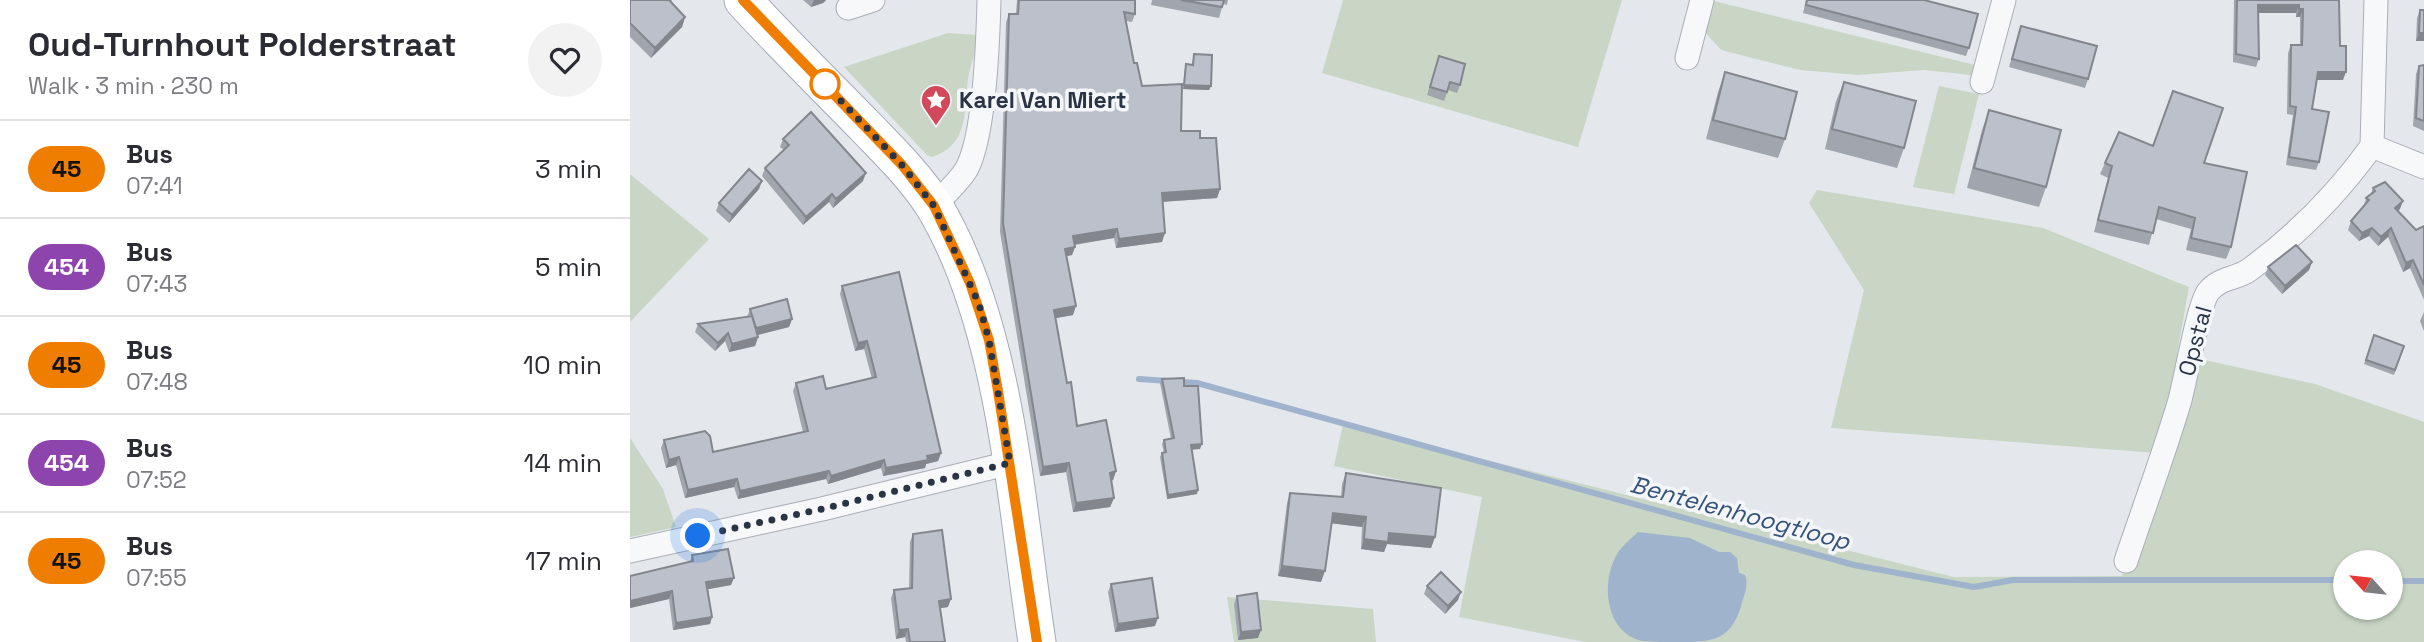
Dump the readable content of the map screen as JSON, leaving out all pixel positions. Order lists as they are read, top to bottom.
{
  "streets": {
    "street": ["Opstal"]
  },
  "water": ["Bentelenhoogtloop"],
  "places": {
    "place": ["Karel Van Miert"]
  },
  "lines": ["bus line 45"],
  "north": "top left",
  "page": {
    "heading": ["Oud-Turnhout Polderstraat", "Walk · 3 min · 230 m"],
    "list": [
      {
        "mark": "45",
        "name": "Bus",
        "note": "07:41",
        "value": "3 min"
      },
      {
        "mark": "454",
        "name": "Bus",
        "note": "07:43",
        "value": "5 min"
      },
      {
        "mark": "45",
        "name": "Bus",
        "note": "07:48",
        "value": "10 min"
      },
      {
        "mark": "454",
        "name": "Bus",
        "note": "07:52",
        "value": "14 min"
      },
      {
        "mark": "45",
        "name": "Bus",
        "note": "07:55",
        "value": "17 min"
      }
    ]
  }
}
